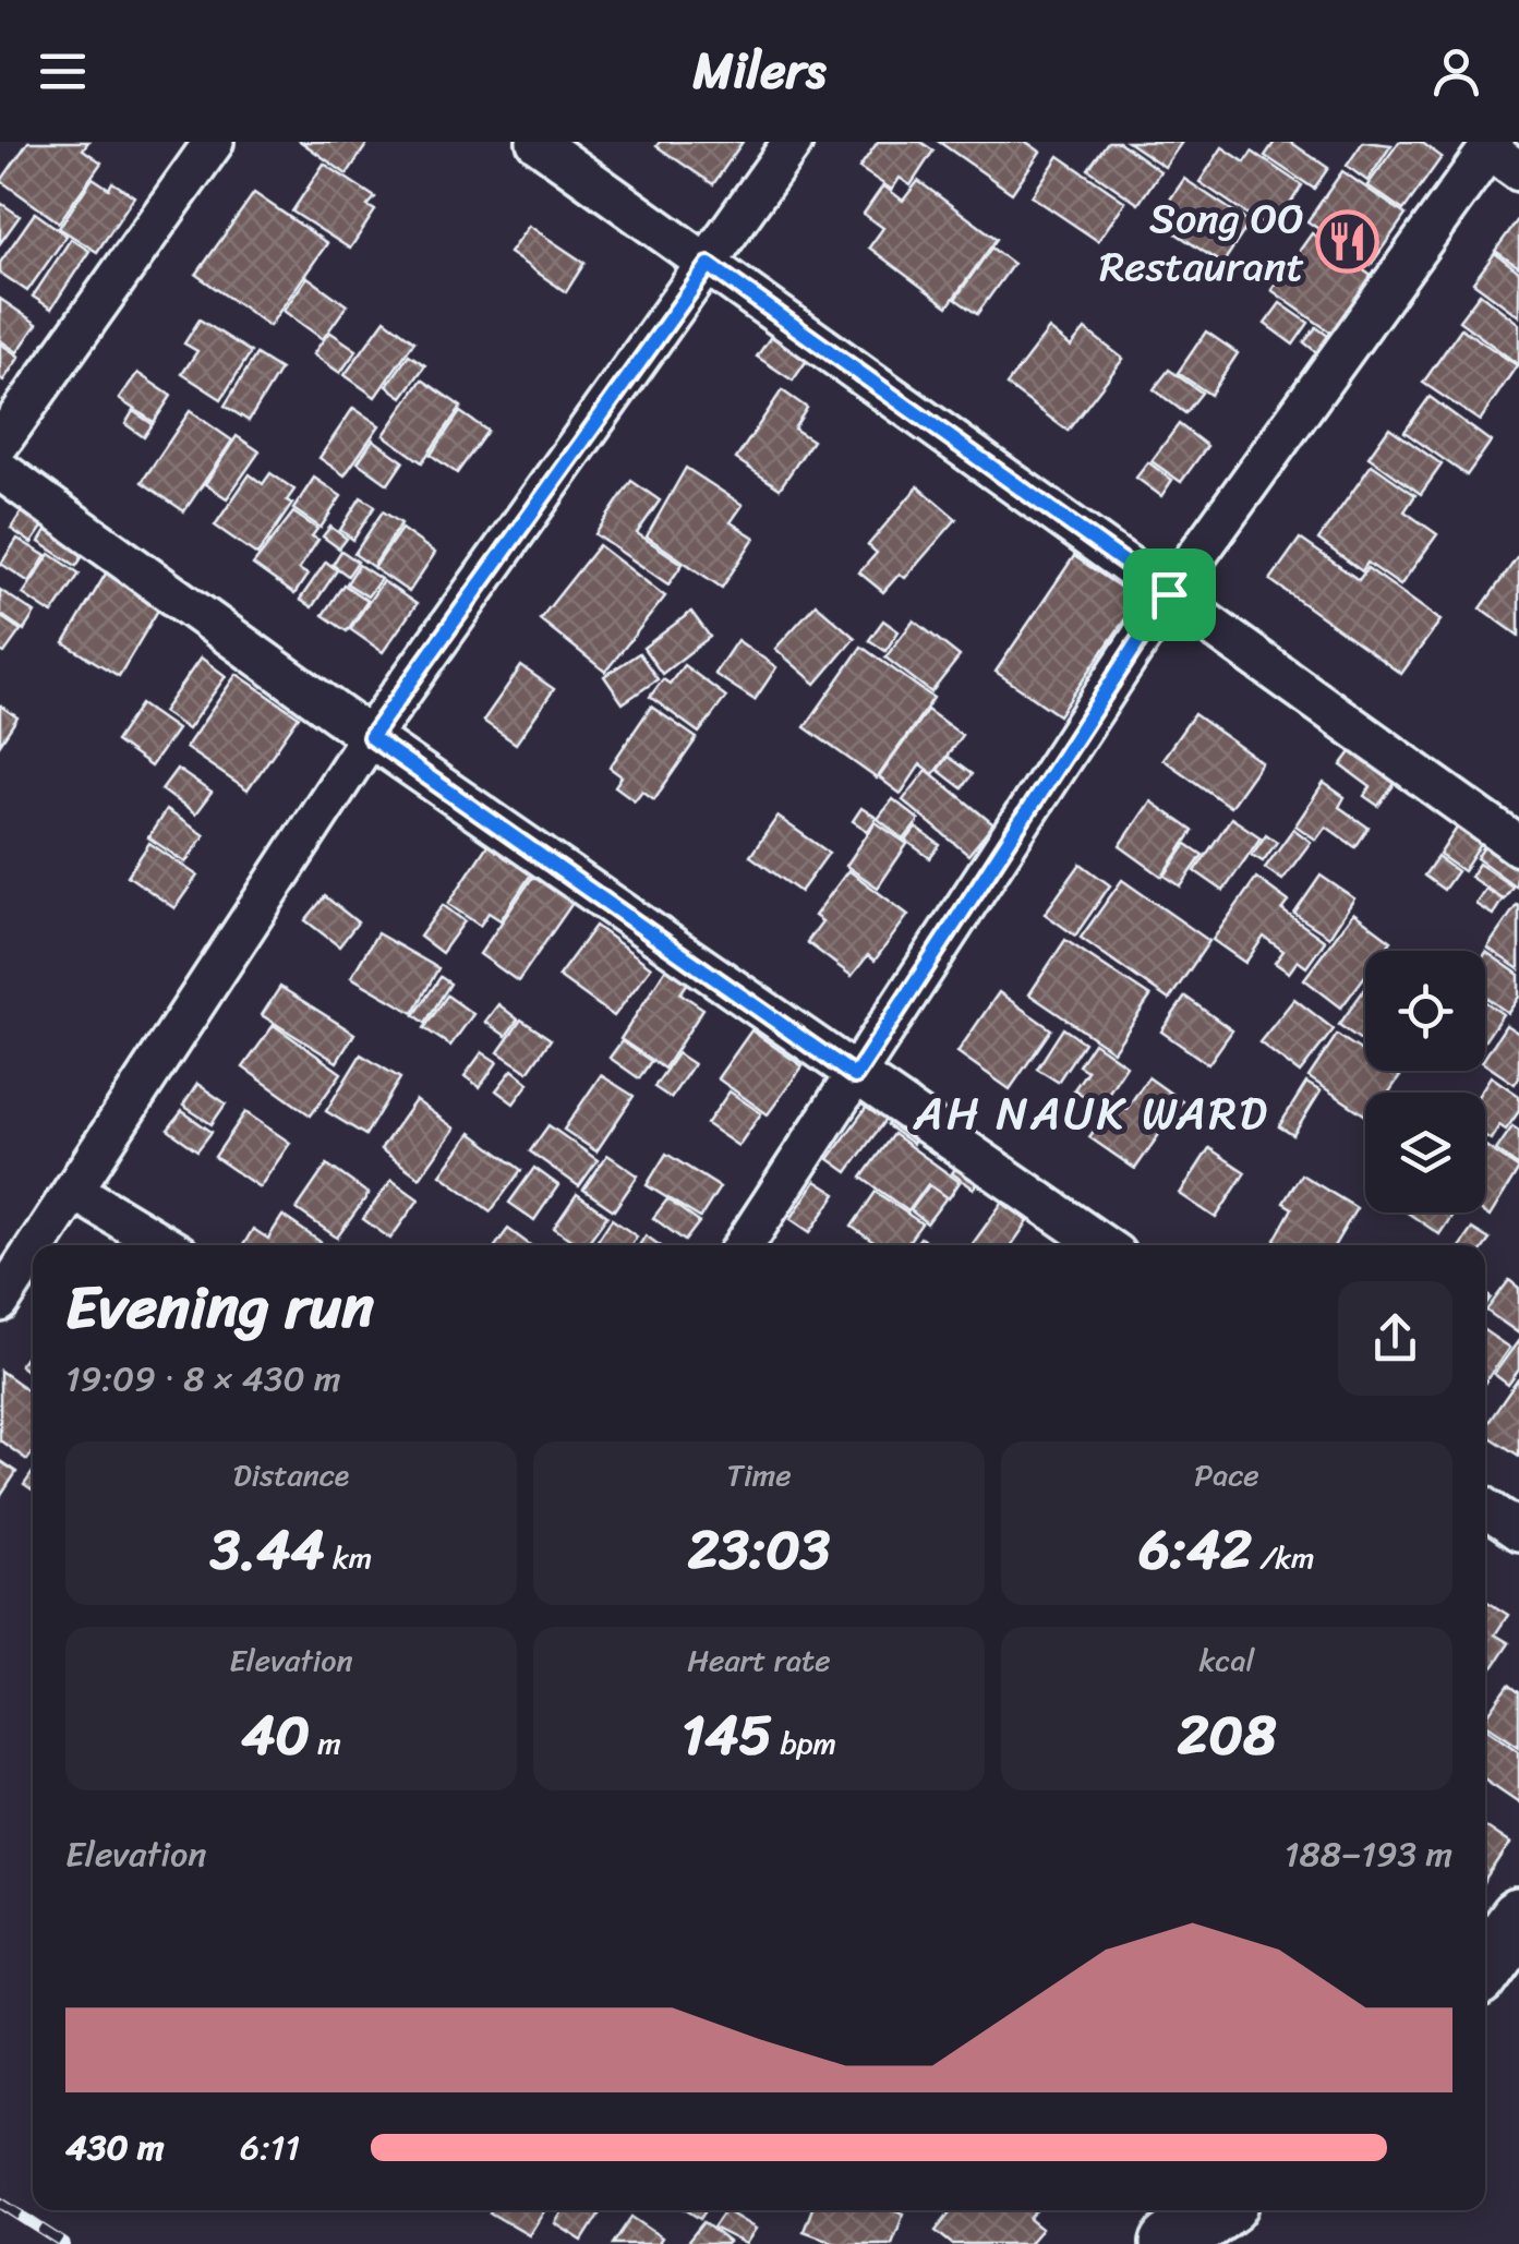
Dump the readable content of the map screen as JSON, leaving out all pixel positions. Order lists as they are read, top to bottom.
{
  "districts": ["AH NAUK WARD"],
  "places": {
    "restaurant": ["Song OO Restaurant"]
  },
  "page": {
    "header": "Milers",
    "heading": ["Evening run", "19:09 · 8 × 430 m"],
    "stats": [
      ["Distance", "3.44 km"],
      ["Time", "23:03"],
      ["Pace", "6:42 /km"],
      ["Elevation", "40 m"],
      ["Heart rate", "145 bpm"],
      ["kcal", "208"]
    ],
    "chart": ["Elevation", "188–193 m"],
    "list": [
      {
        "name": "430 m",
        "note": "6:11"
      }
    ]
  }
}
